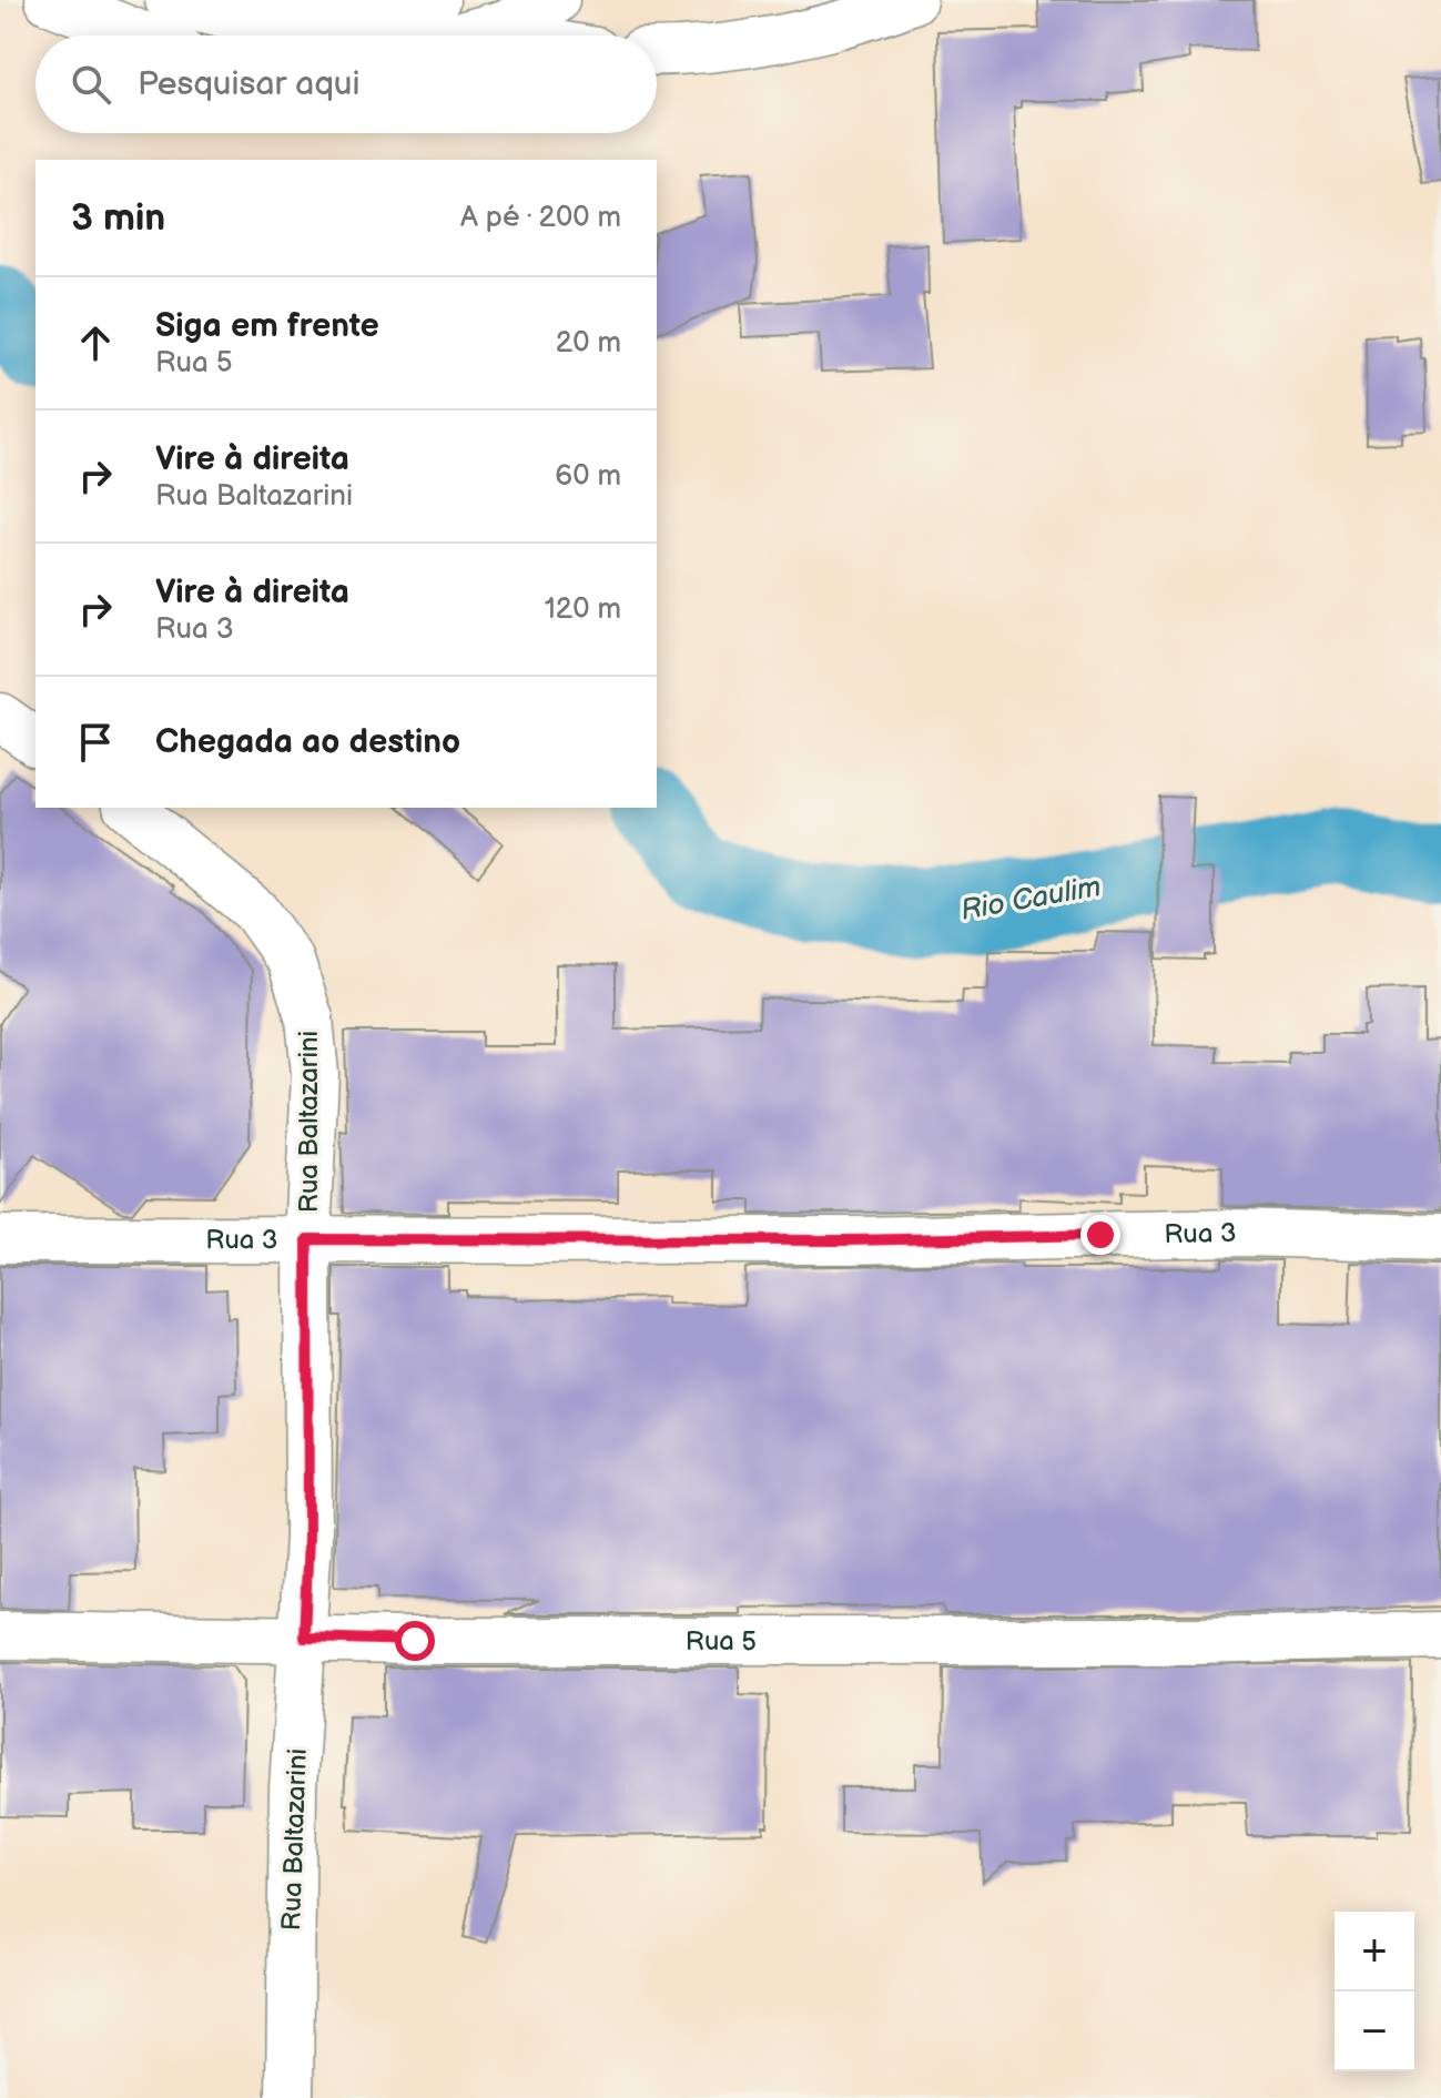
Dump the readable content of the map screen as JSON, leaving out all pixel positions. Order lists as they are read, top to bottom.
{
  "streets": {
    "street": ["Rua Baltazarini", "Rua 3", "Rua 5"]
  },
  "crossings": [
    ["Rua Baltazarini", "Rua 3"],
    ["Rua Baltazarini", "Rua 5"]
  ],
  "water": ["Rio Caulim"],
  "page": {
    "search": "Pesquisar aqui",
    "heading": ["3 min", "A pé · 200 m"],
    "list": [
      ["Siga em frente", "Rua 5", "20 m"],
      ["Vire à direita", "Rua Baltazarini", "60 m"],
      ["Vire à direita", "Rua 3", "120 m"],
      "Chegada ao destino"
    ],
    "map_buttons": ["+", "−"]
  }
}
